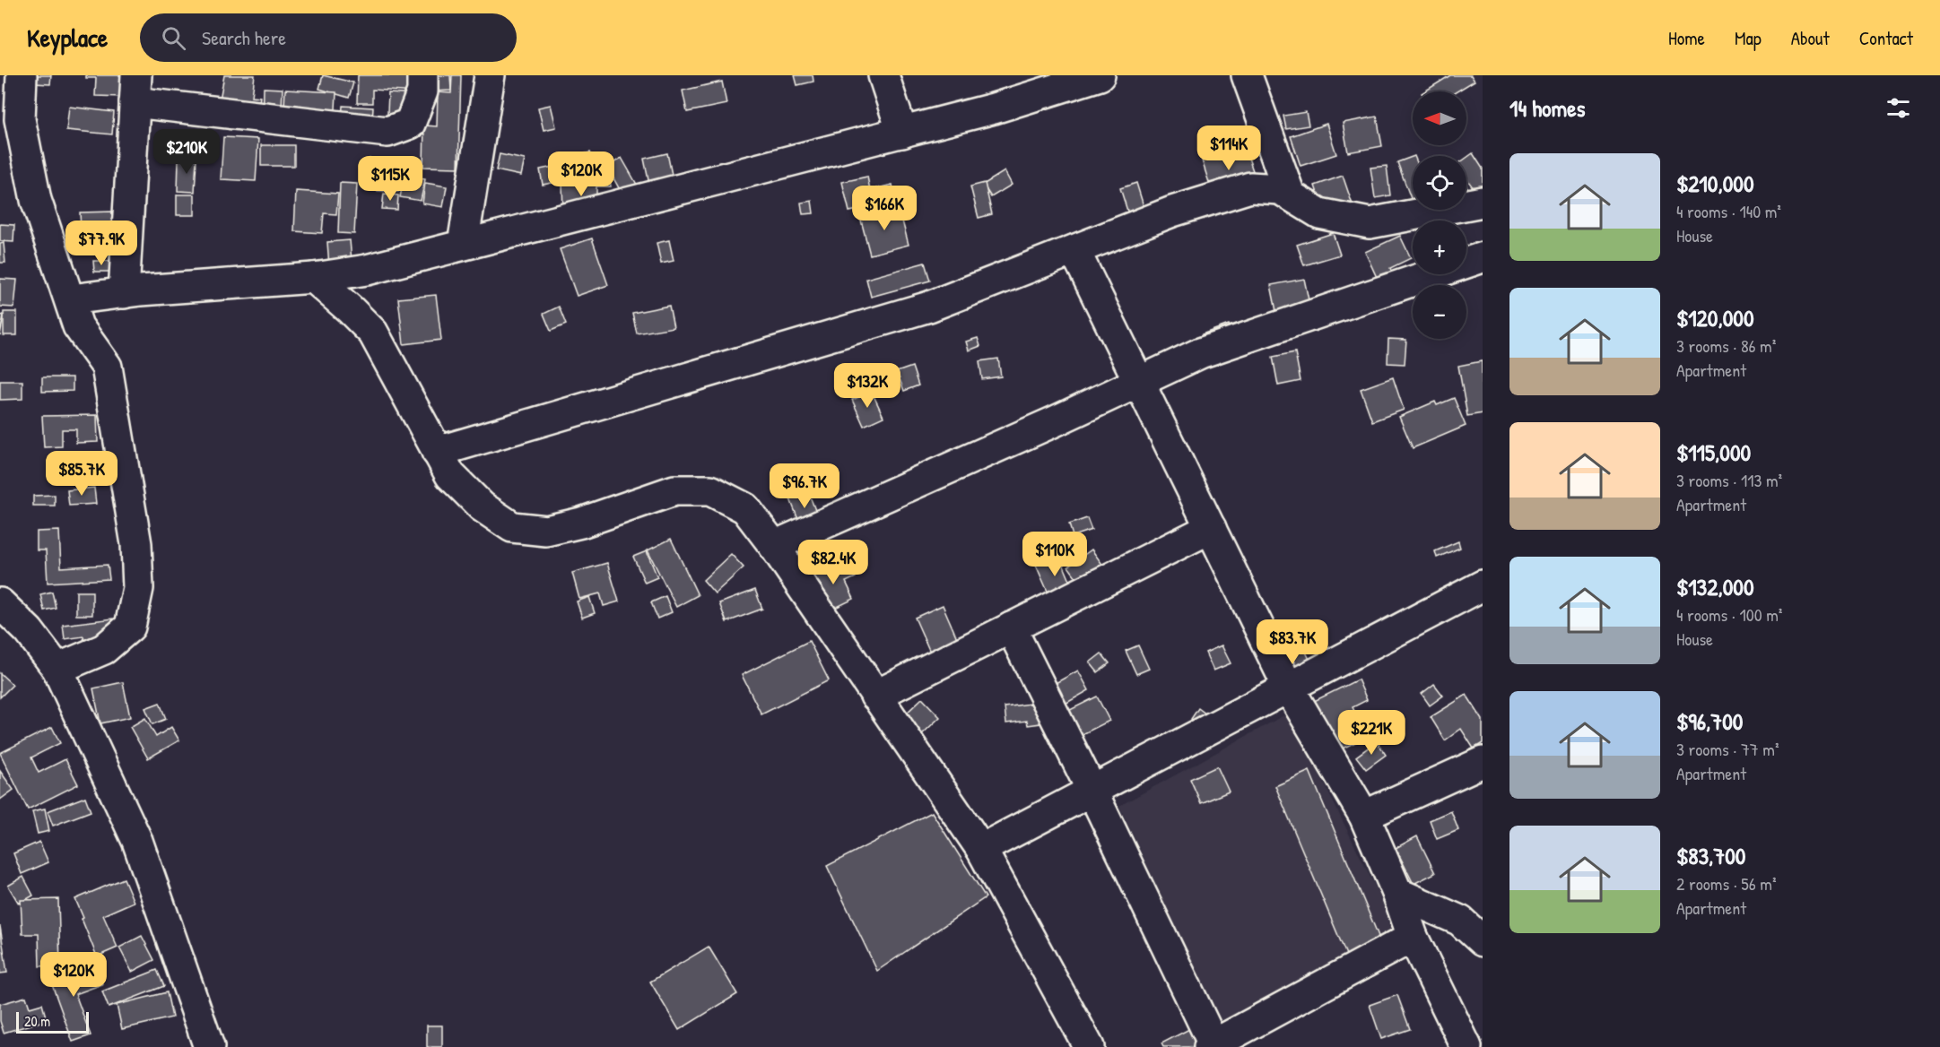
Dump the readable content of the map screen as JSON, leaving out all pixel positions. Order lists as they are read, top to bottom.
{
  "scale_bar": "20 m",
  "north": "left",
  "page": {
    "header": "Keyplace",
    "search": "Search here",
    "nav": [
      "Home",
      "Map",
      "About",
      "Contact"
    ],
    "heading": "14 homes",
    "map_buttons": ["+", "−"],
    "price": [
      "$114K",
      "$210K",
      "$120K",
      "$115K",
      "$166K",
      "$77.9K",
      "$132K",
      "$85.7K",
      "$96.7K",
      "$110K",
      "$82.4K",
      "$83.7K",
      "$221K",
      "$120K"
    ],
    "list": [
      {
        "name": "$210,000",
        "note": "4 rooms · 140 m² · House"
      },
      {
        "name": "$120,000",
        "note": "3 rooms · 86 m² · Apartment"
      },
      {
        "name": "$115,000",
        "note": "3 rooms · 113 m² · Apartment"
      },
      {
        "name": "$132,000",
        "note": "4 rooms · 100 m² · House"
      },
      {
        "name": "$96,700",
        "note": "3 rooms · 77 m² · Apartment"
      },
      {
        "name": "$83,700",
        "note": "2 rooms · 56 m² · Apartment"
      }
    ],
    "scale": "20 m"
  }
}
